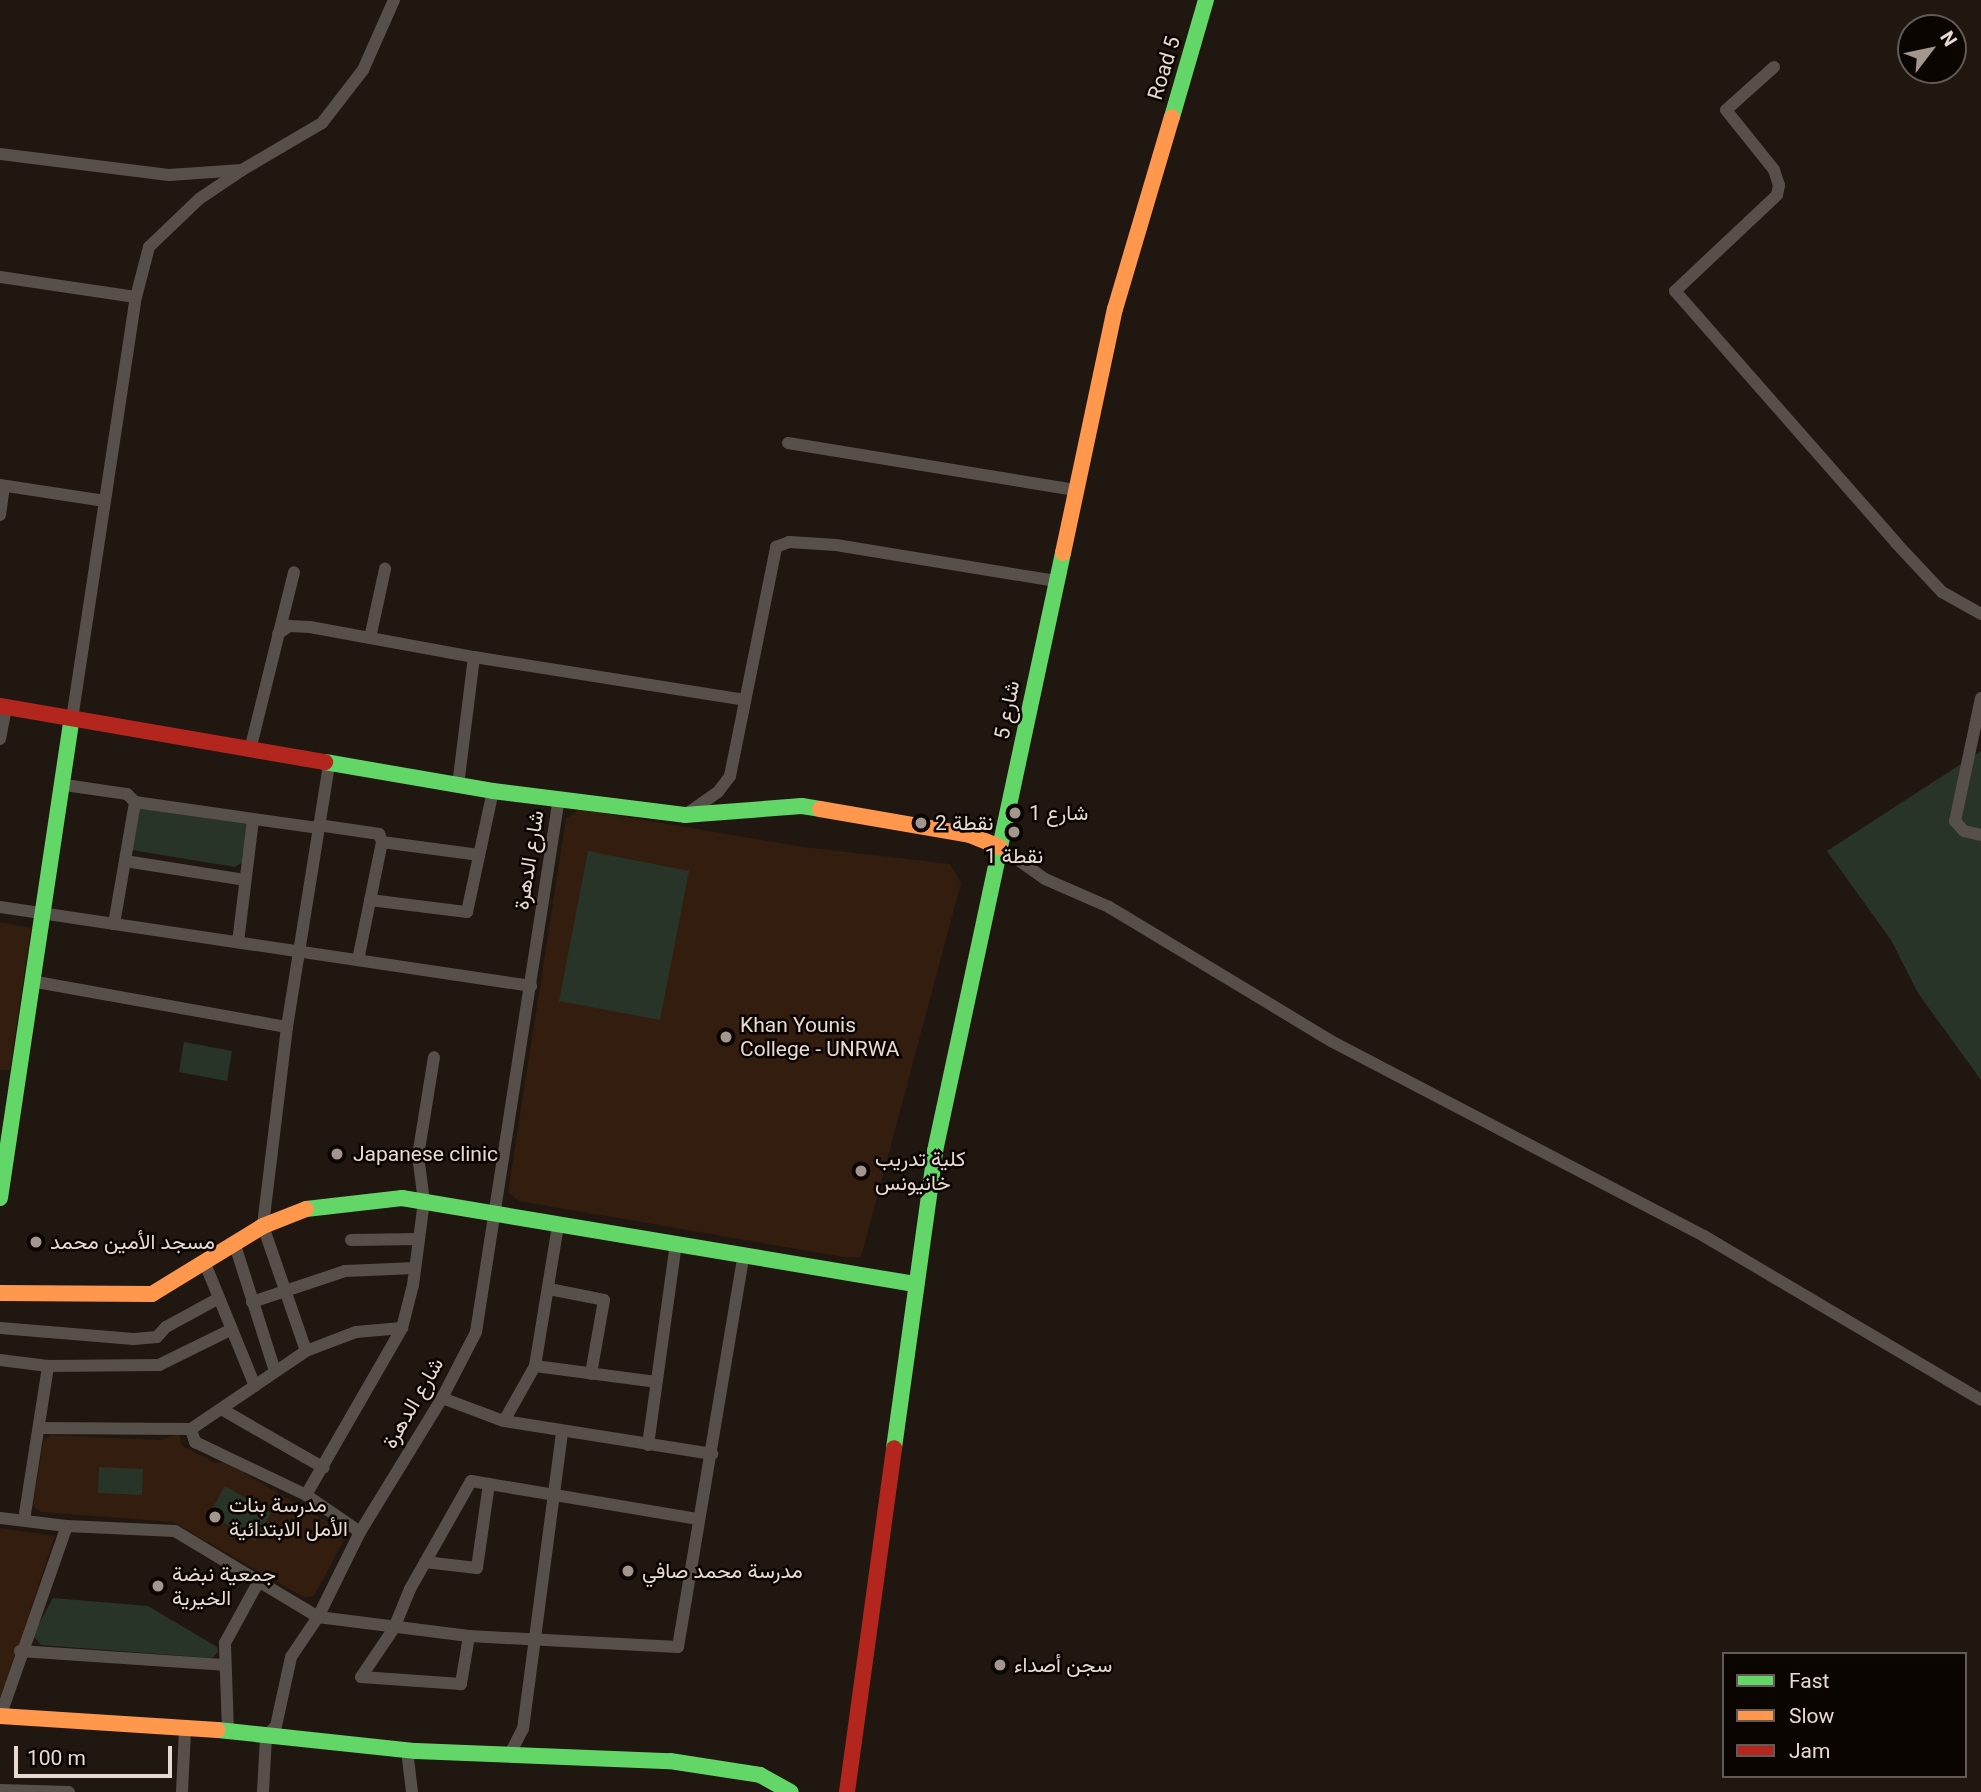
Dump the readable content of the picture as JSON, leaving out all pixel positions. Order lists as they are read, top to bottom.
{
  "streets": {
    "street": ["Road 5", "شارع 5", "شارع الدهرة"]
  },
  "crossings": [
    ["Road 5", "شارع 5"]
  ],
  "places": [
    "شارع 1",
    "نقطة 2",
    "نقطة 1",
    "Khan Younis College - UNRWA",
    "Japanese clinic",
    "كلية تدريب خانيونس",
    "مسجد الأمين محمد",
    "مدرسة بنات الأمل الابتدائية",
    "مدرسة محمد صافي",
    "جمعية نبضة الخيرية",
    "سجن أصداء"
  ],
  "legend": ["Fast", "Slow", "Jam"],
  "scale_bar": "100 m",
  "north": "top right"
}
